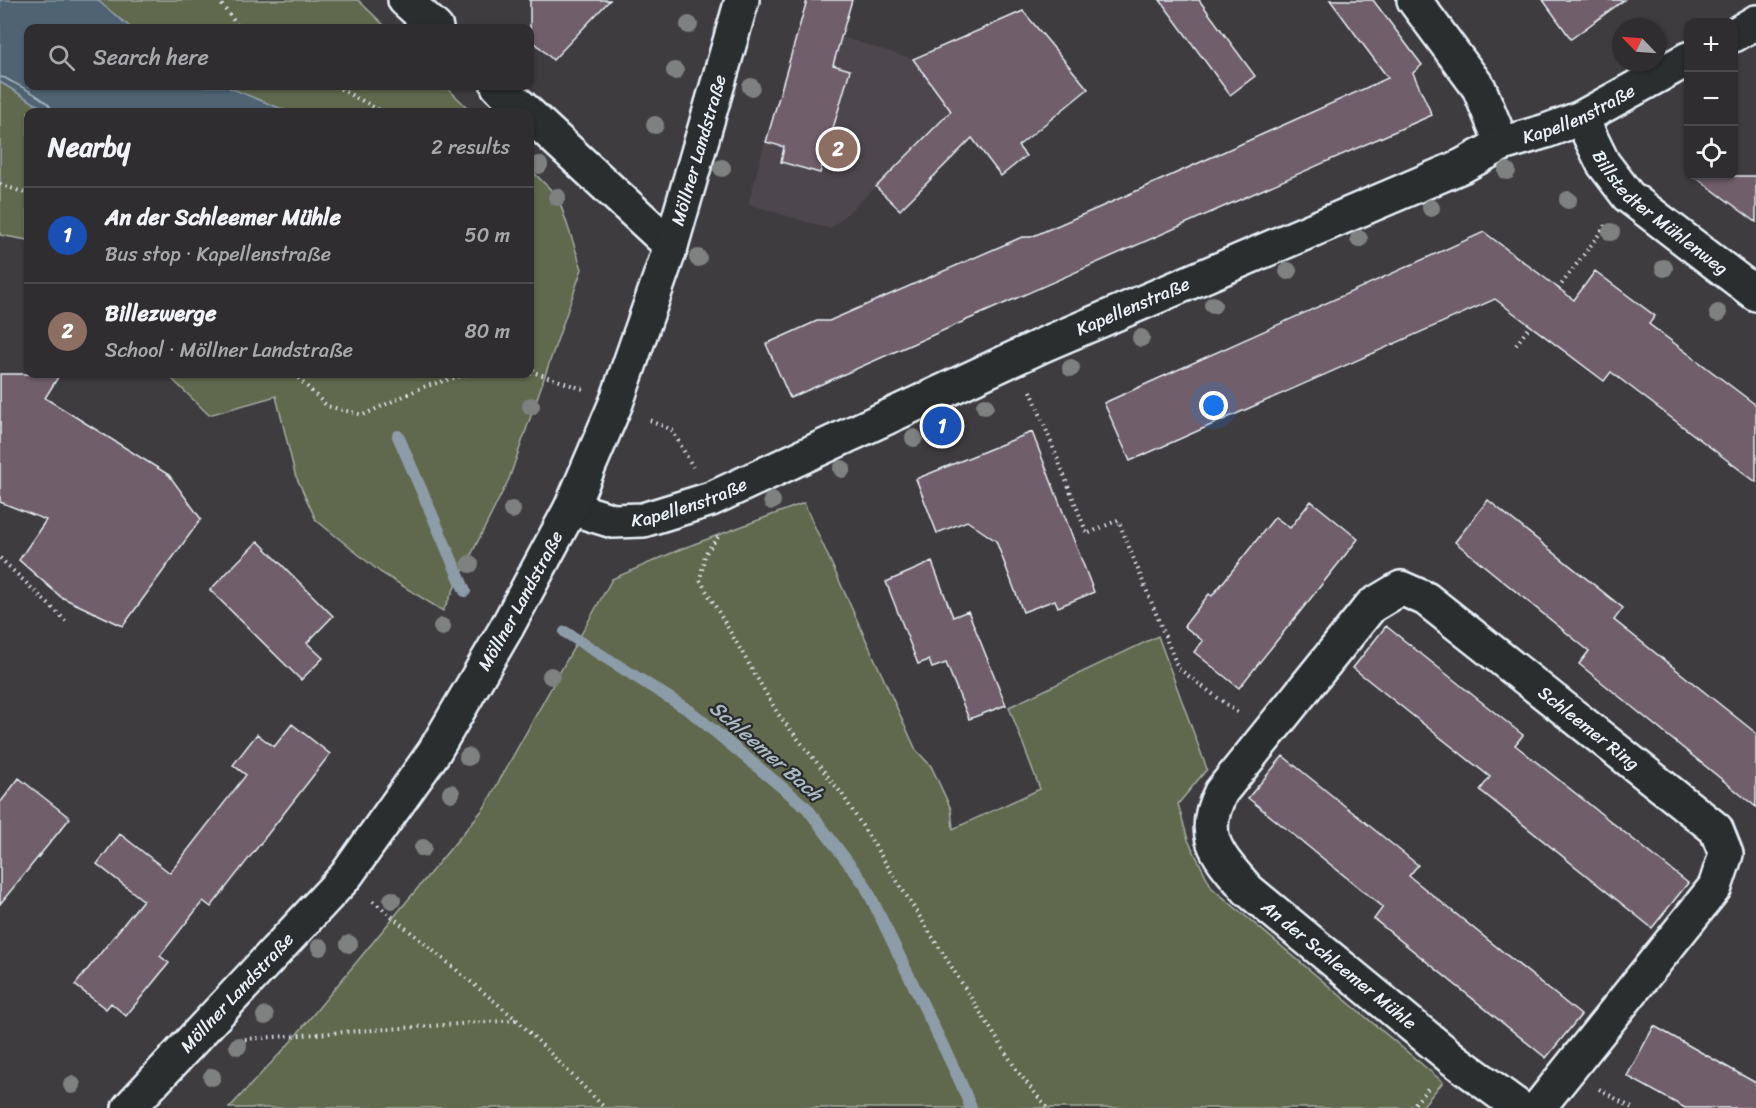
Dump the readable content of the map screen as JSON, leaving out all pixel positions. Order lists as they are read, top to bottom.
{
  "streets": {
    "street": [
      "Kapellenstraße",
      "Möllner Landstraße",
      "Billstedter Mühlenweg",
      "Schleemer Ring",
      "An der Schleemer Mühle"
    ]
  },
  "crossings": [
    ["Kapellenstraße", "Möllner Landstraße"],
    ["Kapellenstraße", "Billstedter Mühlenweg"],
    ["Schleemer Ring", "An der Schleemer Mühle"]
  ],
  "water": ["Schleemer Bach"],
  "north": "top left",
  "page": {
    "map_buttons": ["+", "−"],
    "search": "Search here",
    "heading": ["Nearby", "2 results"],
    "pins": ["2", "1"],
    "list": [
      {
        "mark": "1",
        "name": "An der Schleemer Mühle",
        "note": "Bus stop · Kapellenstraße",
        "value": "50 m"
      },
      {
        "mark": "2",
        "name": "Billezwerge",
        "note": "School · Möllner Landstraße",
        "value": "80 m"
      }
    ]
  }
}
